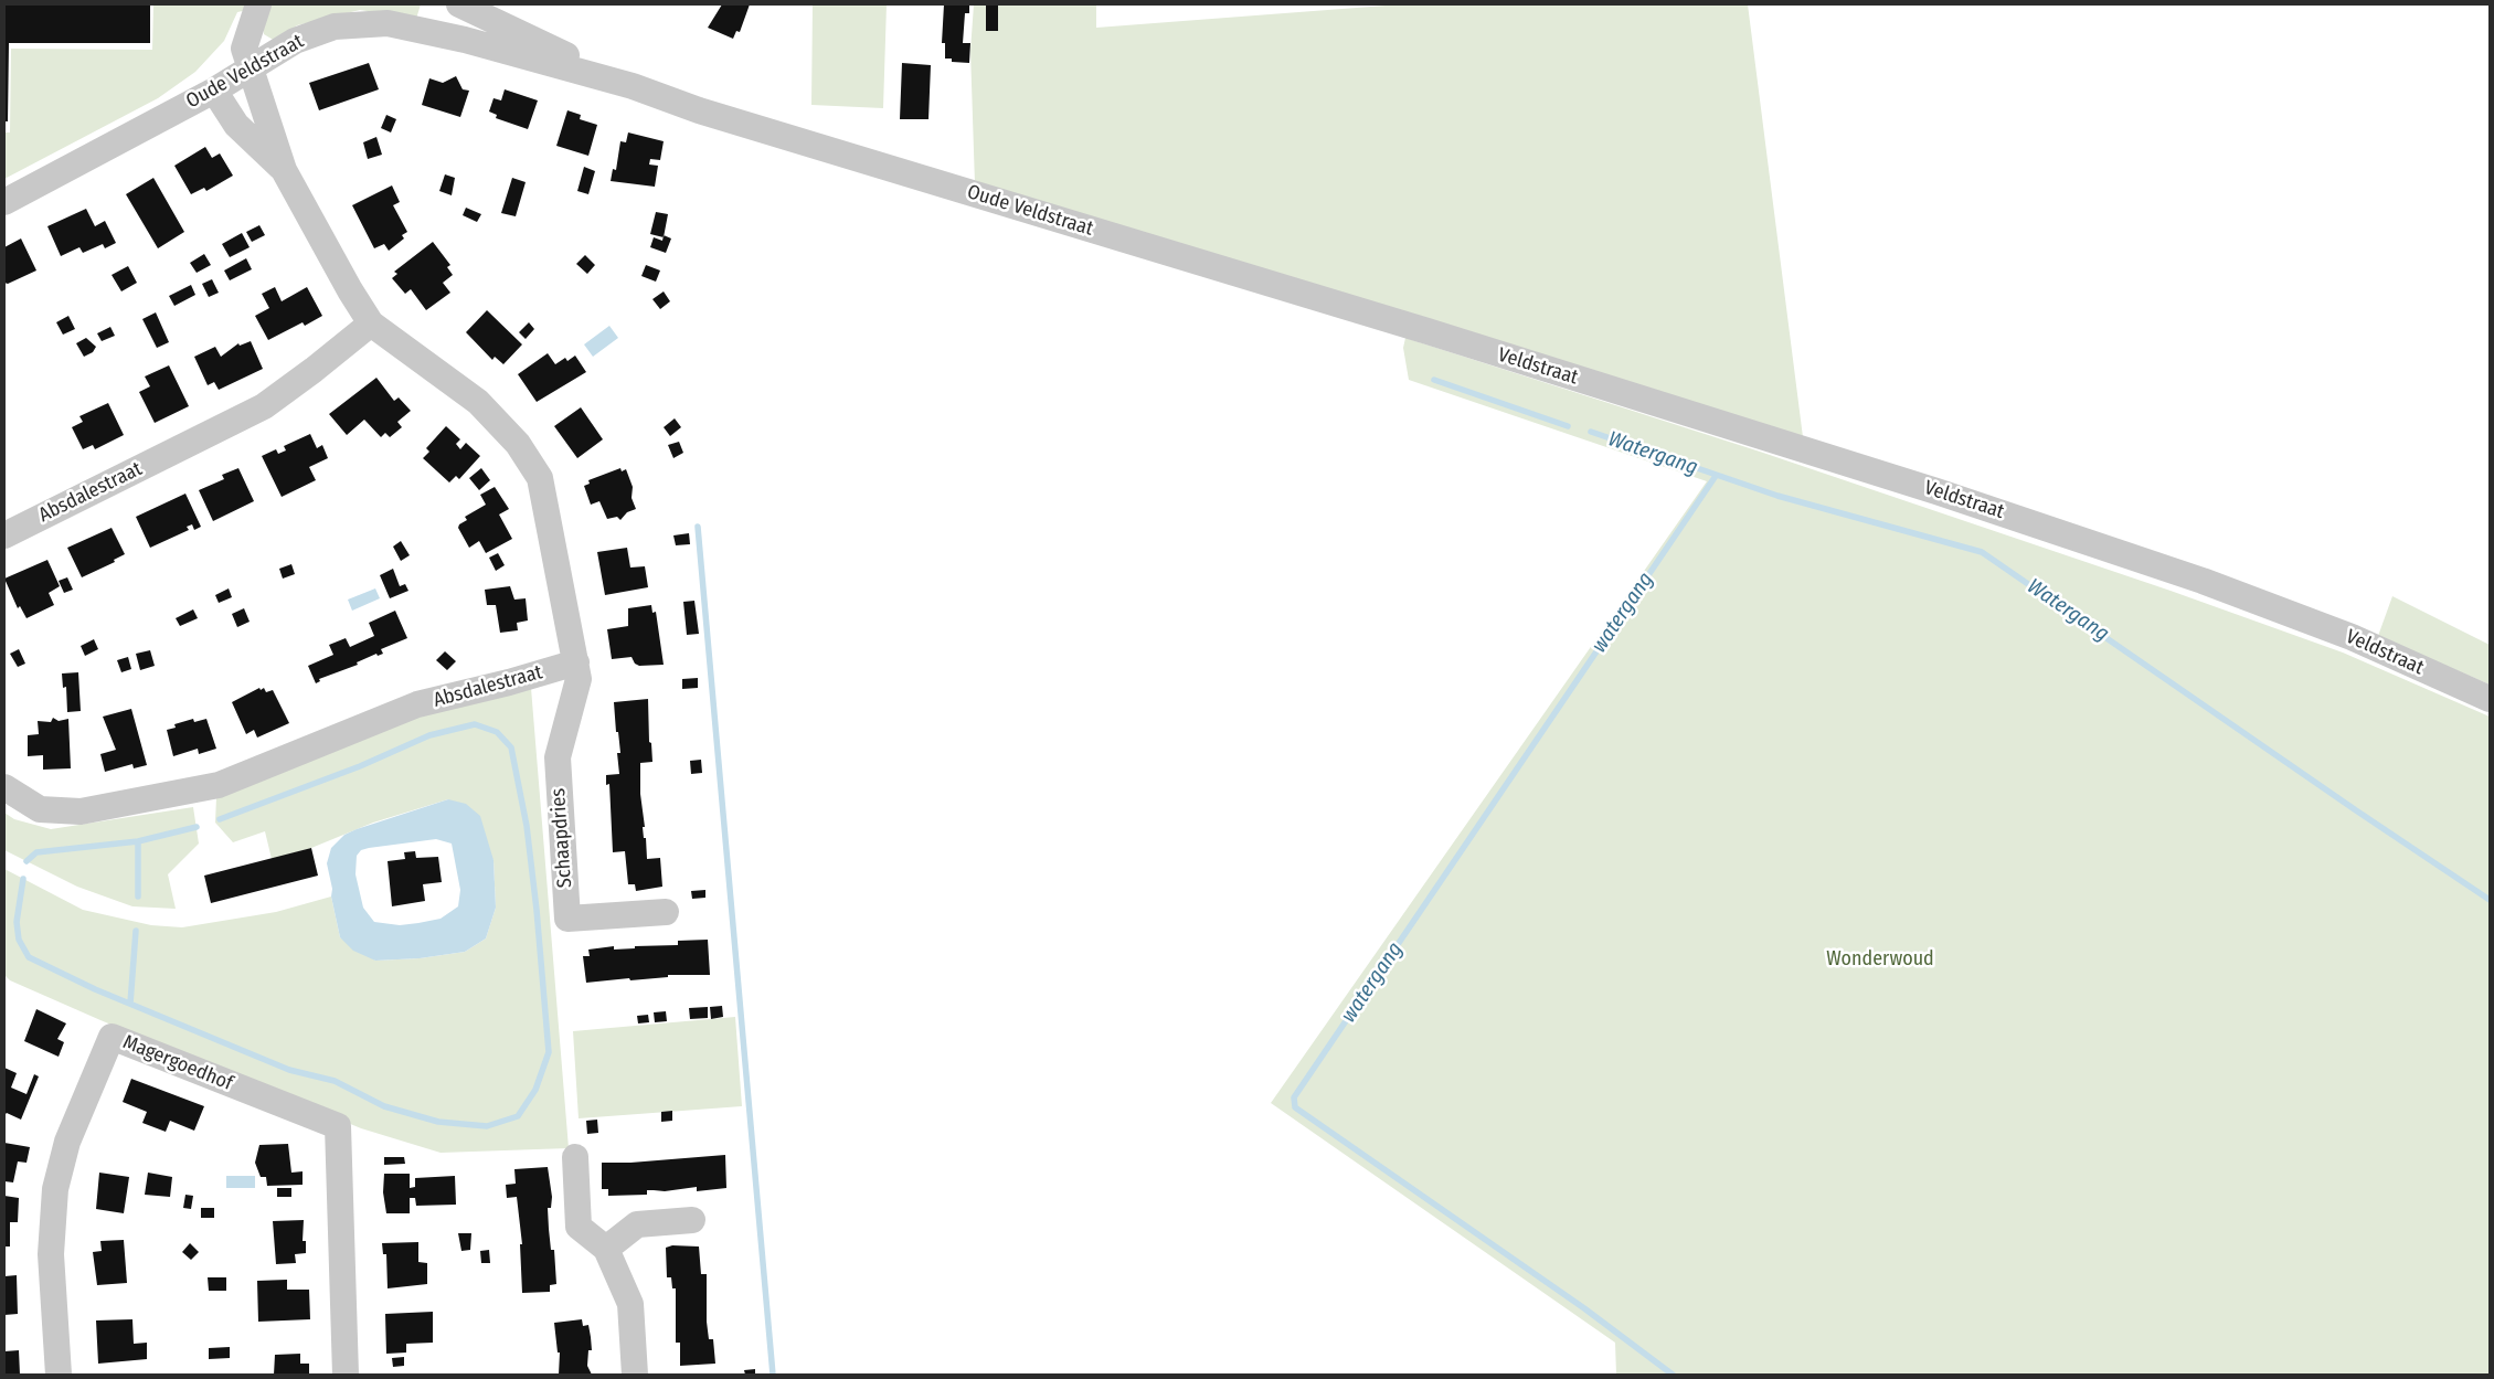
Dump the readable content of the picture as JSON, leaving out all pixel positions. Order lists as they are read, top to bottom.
{
  "streets": {
    "street": [
      "Oude Veldstraat",
      "Veldstraat",
      "Absdalestraat",
      "Schaapdries",
      "Magergoedhof"
    ]
  },
  "crossings": [
    ["Oude Veldstraat", "Veldstraat"],
    ["Absdalestraat", "Schaapdries"]
  ],
  "water": ["Watergang", "watergang"],
  "parks": ["Wonderwoud"]
}
